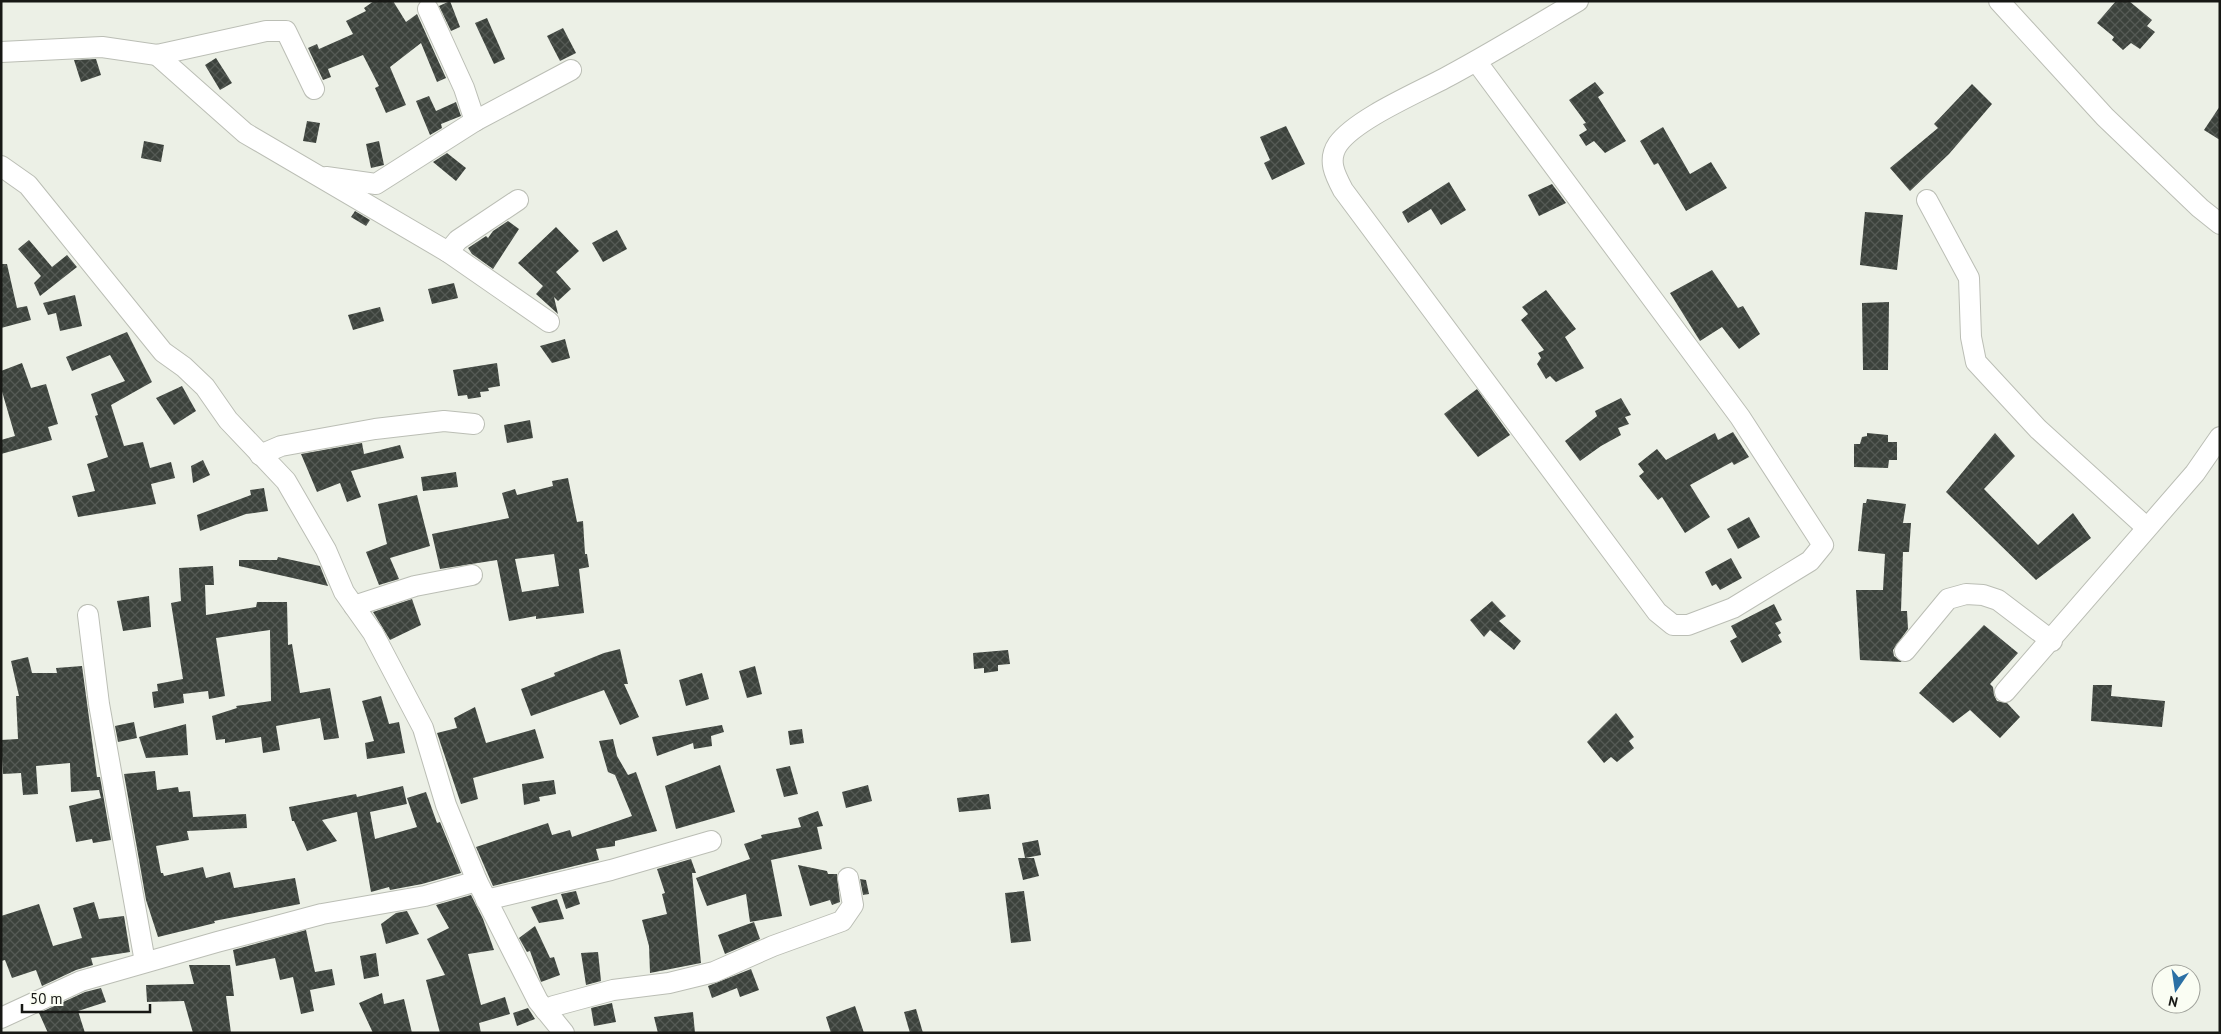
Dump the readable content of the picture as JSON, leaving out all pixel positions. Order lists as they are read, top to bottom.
{
  "scale_bar": "50 m",
  "north": "bottom"
}
